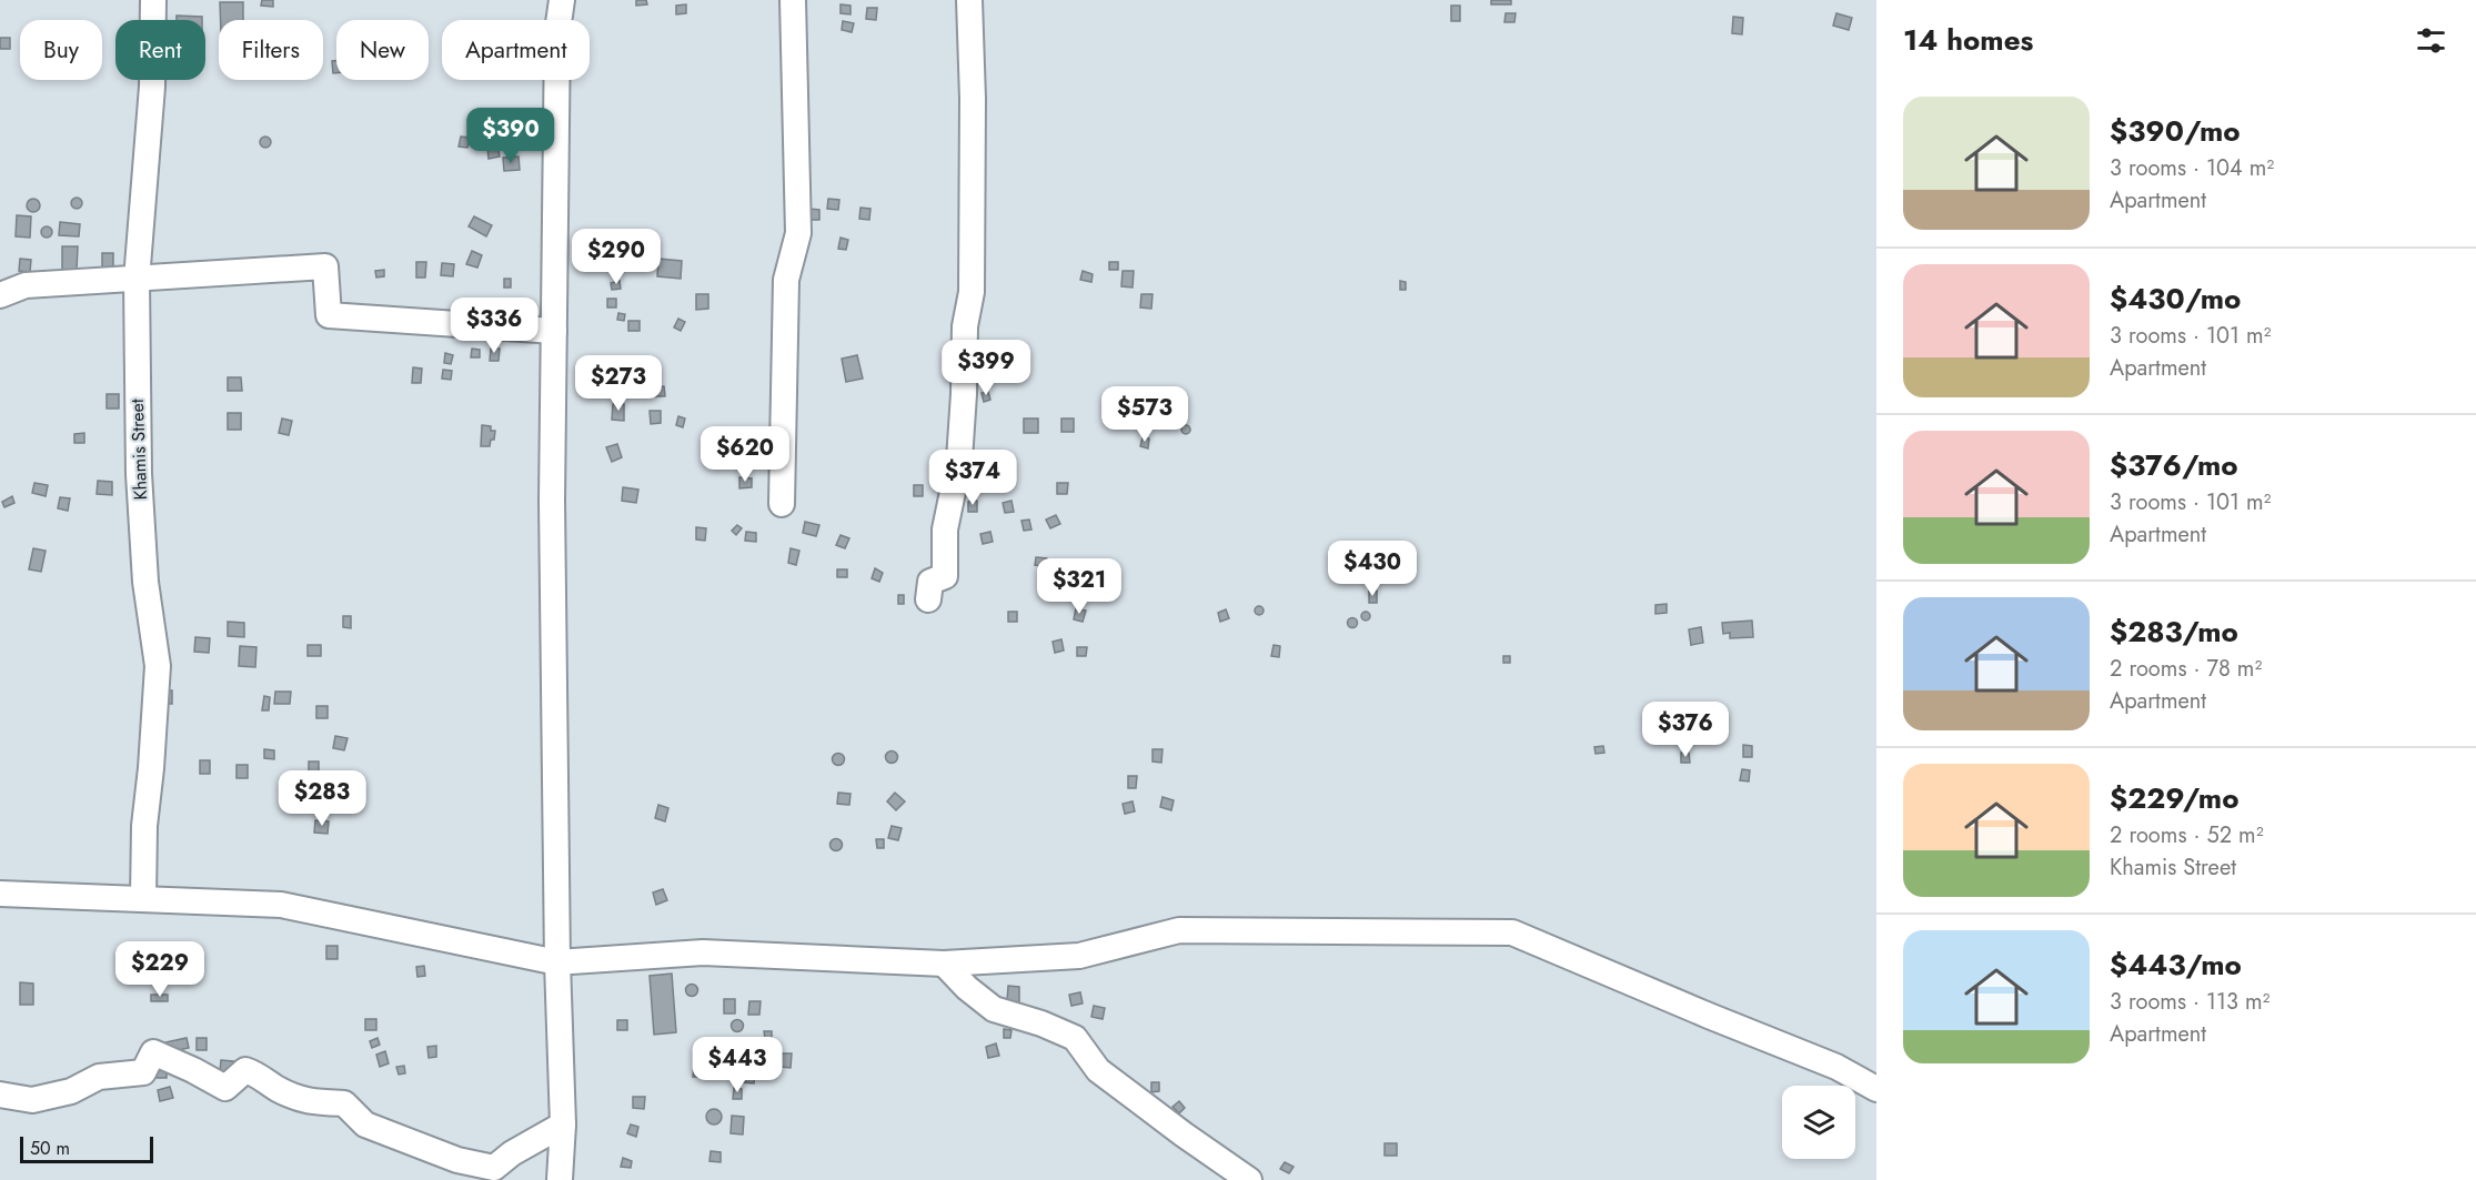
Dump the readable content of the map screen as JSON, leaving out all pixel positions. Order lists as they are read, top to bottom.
{
  "streets": {
    "street": ["Khamis Street"]
  },
  "scale_bar": "50 m",
  "page": {
    "heading": "14 homes",
    "chip": [
      "Buy",
      "Rent",
      "Filters",
      "New",
      "Apartment"
    ],
    "list": [
      {
        "name": "$390/mo",
        "note": "3 rooms · 104 m² · Apartment"
      },
      {
        "name": "$430/mo",
        "note": "3 rooms · 101 m² · Apartment"
      },
      {
        "name": "$376/mo",
        "note": "3 rooms · 101 m² · Apartment"
      },
      {
        "name": "$283/mo",
        "note": "2 rooms · 78 m² · Apartment"
      },
      {
        "name": "$229/mo",
        "note": "2 rooms · 52 m² · Khamis Street"
      },
      {
        "name": "$443/mo",
        "note": "3 rooms · 113 m² · Apartment"
      }
    ],
    "price": [
      "$390",
      "$290",
      "$336",
      "$399",
      "$273",
      "$573",
      "$620",
      "$374",
      "$430",
      "$321",
      "$376",
      "$283",
      "$229",
      "$443"
    ],
    "scale": "50 m"
  }
}
